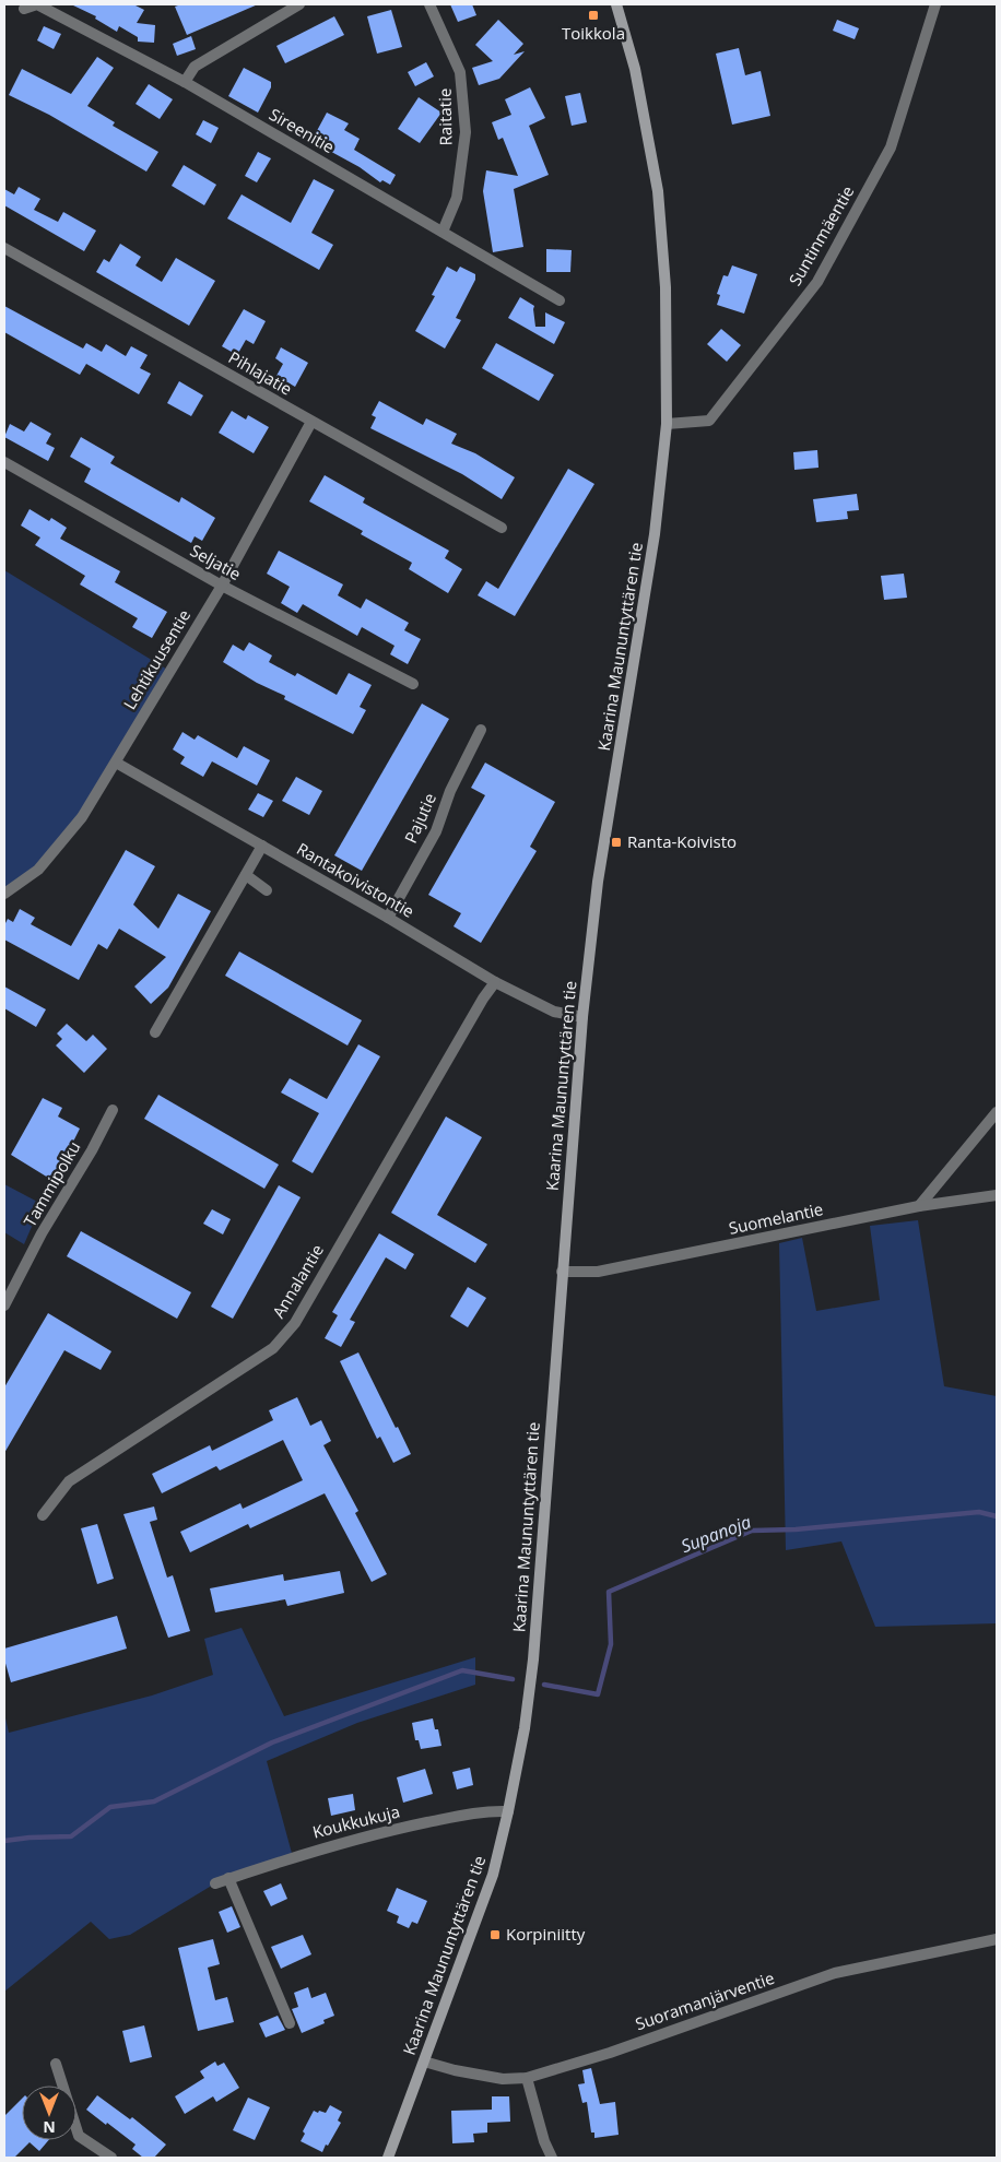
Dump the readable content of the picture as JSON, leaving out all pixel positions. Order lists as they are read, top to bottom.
{
  "streets": {
    "main road": ["Kaarina Maununtyttären tie"],
    "street": [
      "Raitatie",
      "Sireenitie",
      "Suntinmäentie",
      "Pihlajatie",
      "Seljatie",
      "Lehtikuusentie",
      "Pajutie",
      "Rantakoivistontie",
      "Tammipolku",
      "Suomelantie",
      "Annalantie",
      "Koukkukuja",
      "Suoramanjärventie"
    ]
  },
  "crossings": [
    ["Raitatie", "Sireenitie"],
    ["Suntinmäentie", "Kaarina Maununtyttären tie"],
    ["Pihlajatie", "Lehtikuusentie"],
    ["Seljatie", "Lehtikuusentie"],
    ["Kaarina Maununtyttären tie", "Rantakoivistontie"],
    ["Kaarina Maununtyttären tie", "Suomelantie"],
    ["Kaarina Maununtyttären tie", "Koukkukuja"],
    ["Kaarina Maununtyttären tie", "Suoramanjärventie"],
    ["Lehtikuusentie", "Rantakoivistontie"],
    ["Pajutie", "Rantakoivistontie"],
    ["Rantakoivistontie", "Annalantie"]
  ],
  "water": ["Supanoja"],
  "places": {
    "transit": ["Toikkola", "Ranta-Koivisto", "Korpiniitty"]
  },
  "north": "bottom"
}
